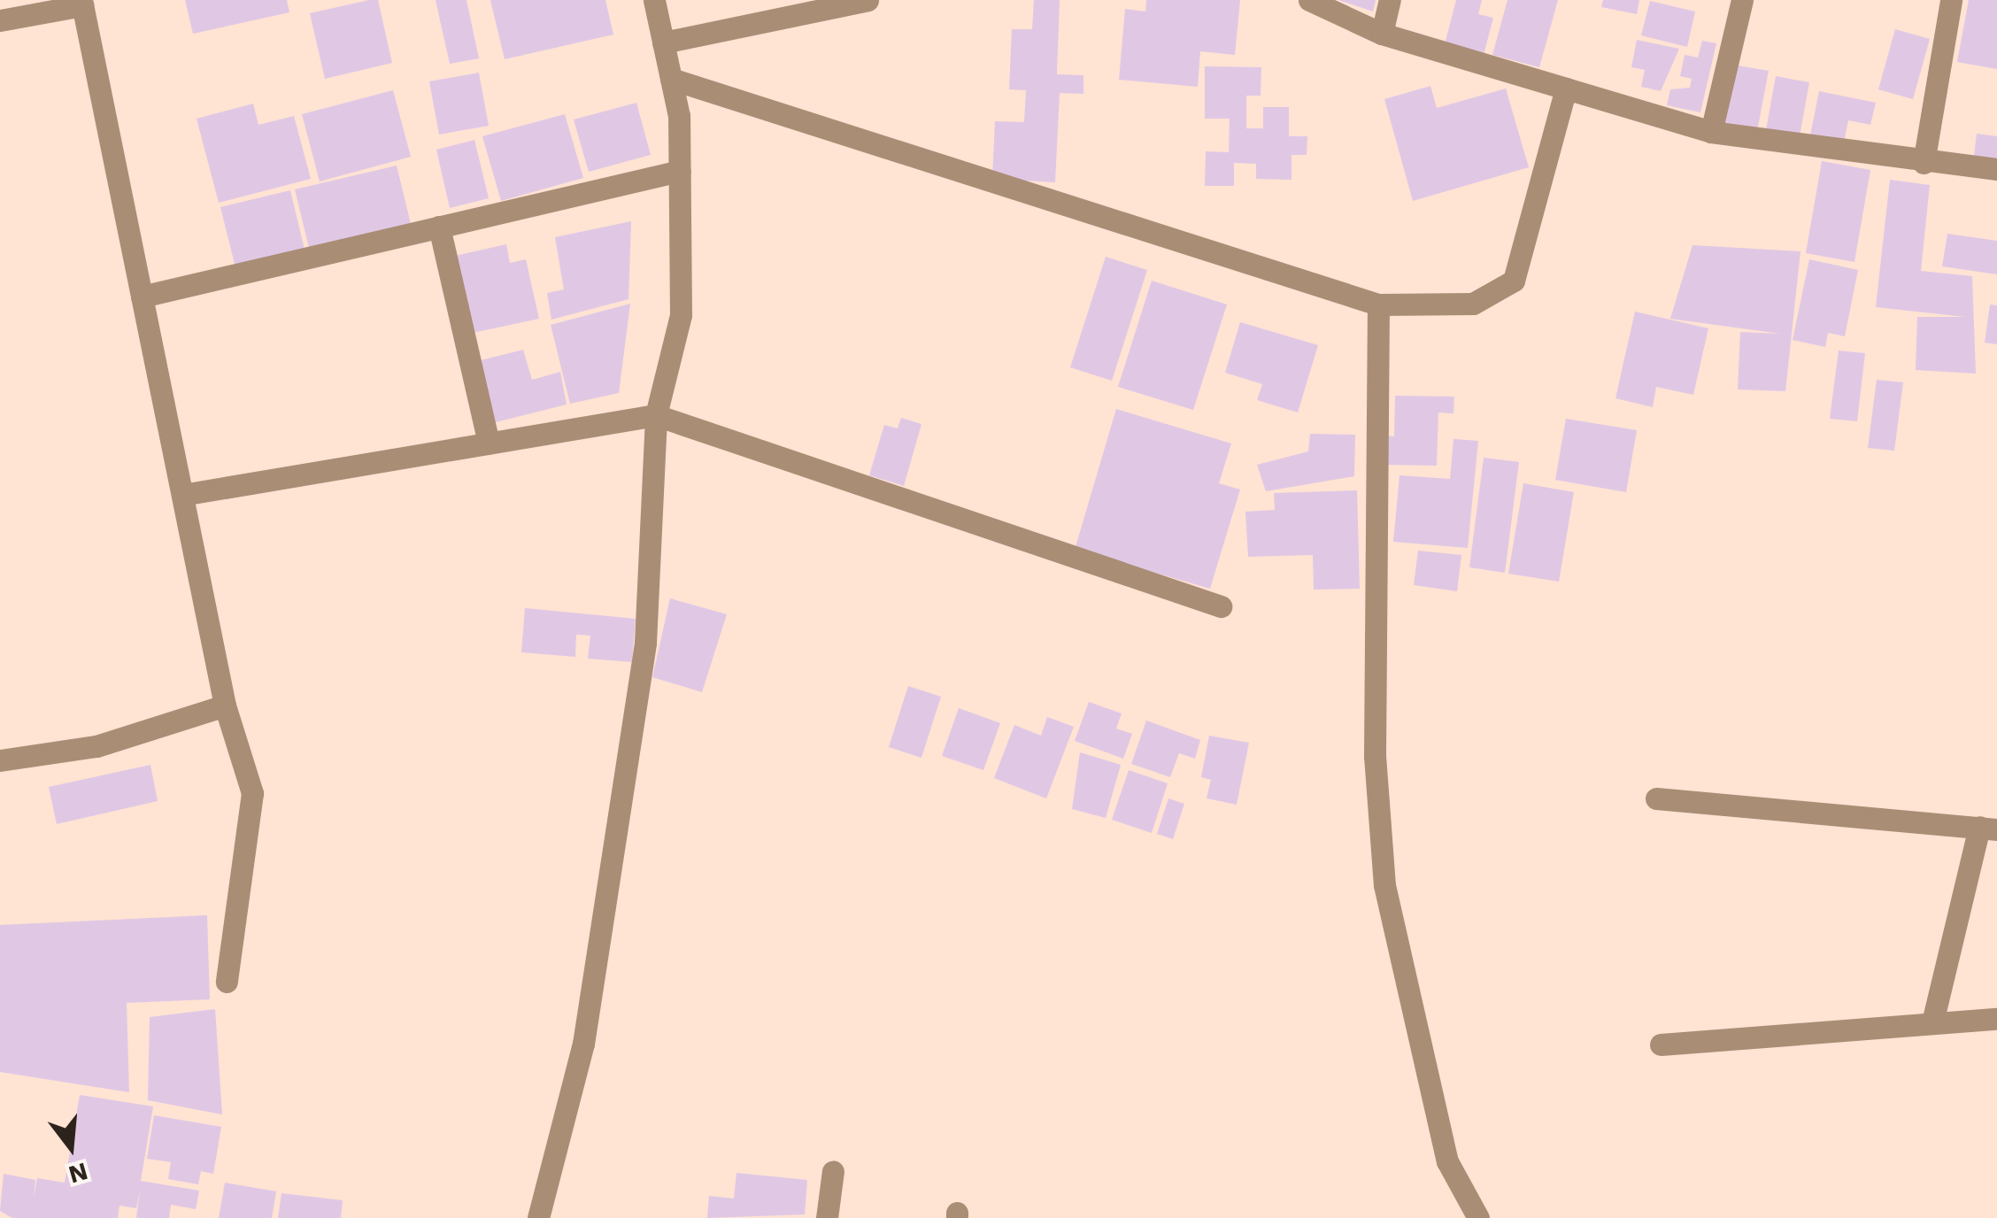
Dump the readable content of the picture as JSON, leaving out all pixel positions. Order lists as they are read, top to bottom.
{
  "north": "bottom"
}
